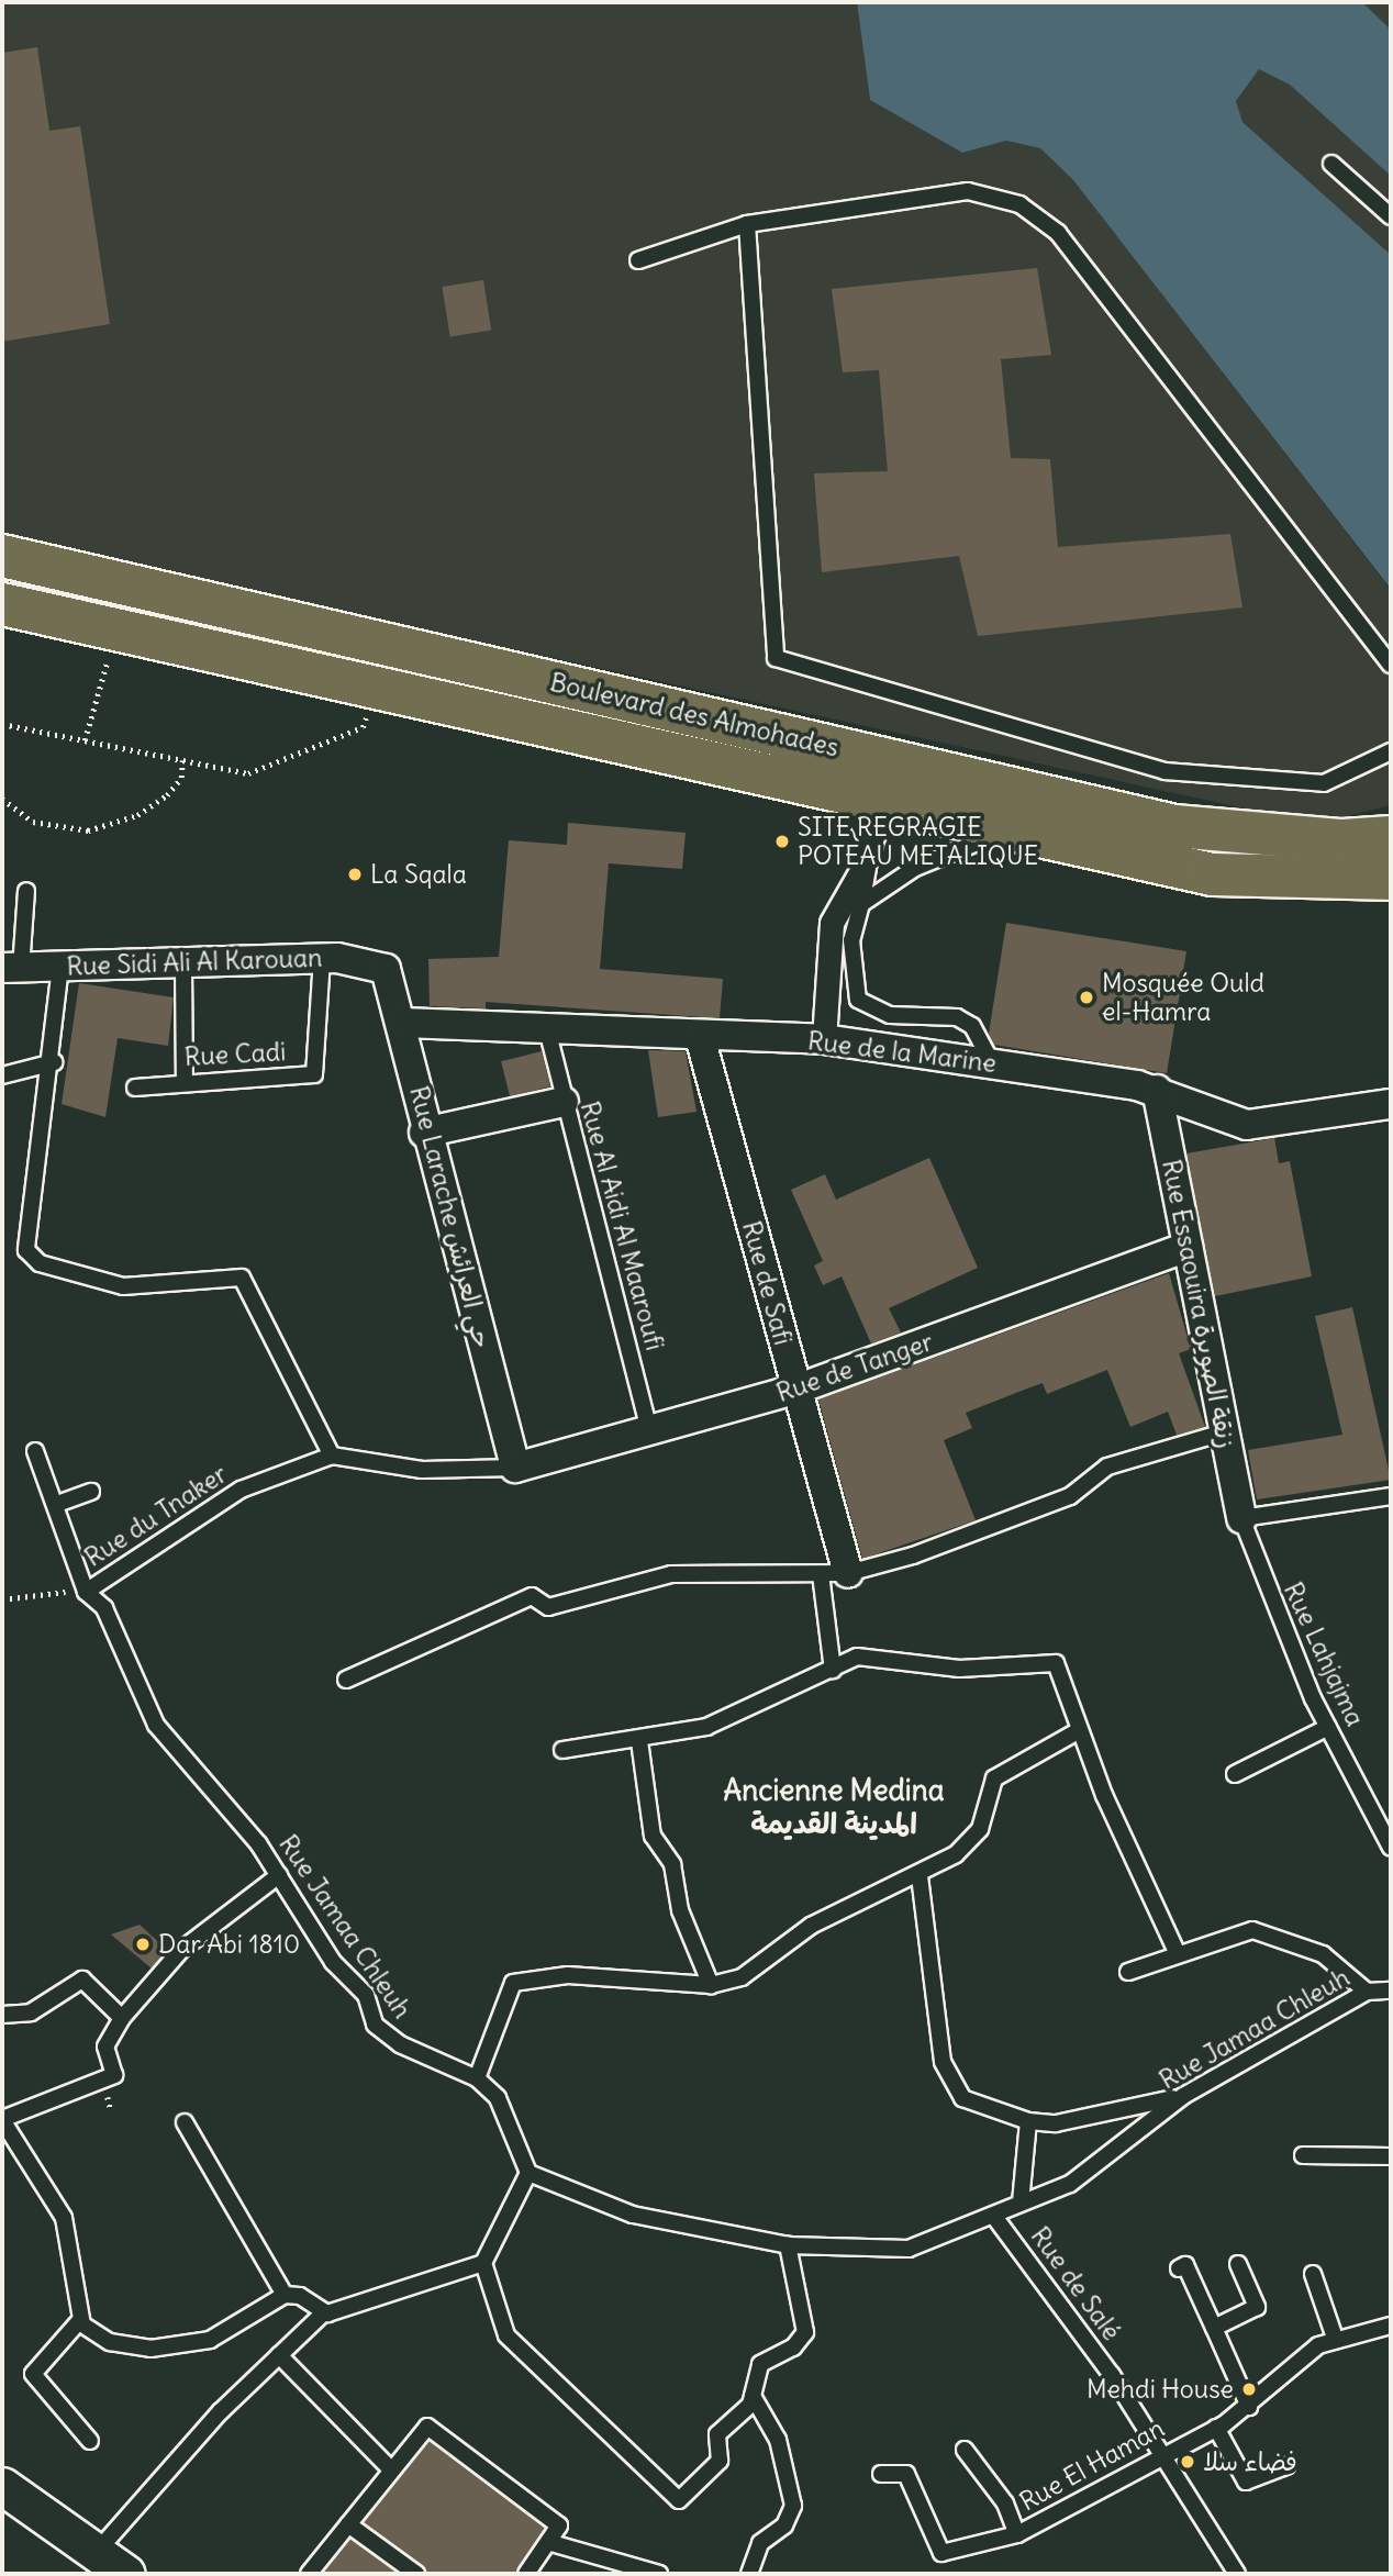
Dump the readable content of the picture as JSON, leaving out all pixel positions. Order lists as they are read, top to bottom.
{
  "streets": {
    "main road": ["Boulevard des Almohades"],
    "street": [
      "Rue Sidi Ali Al Karouan",
      "Rue de la Marine",
      "Rue Larache حي العرائش",
      "Rue de Safi",
      "Rue Essaouira زنقة الصويرة",
      "Rue de Tanger"
    ],
    "lane": [
      "Rue Cadi",
      "Rue Al Aidi Al Maaroufi",
      "Rue du Tnaker",
      "Rue Lahjajma",
      "Rue Jamaa Chleuh",
      "Rue de Salé",
      "Rue El Haman"
    ]
  },
  "crossings": [
    ["Rue Sidi Ali Al Karouan", "Rue Cadi"],
    ["Rue Sidi Ali Al Karouan", "Rue Larache حي العرائش"],
    ["Rue de la Marine", "Rue Larache حي العرائش"],
    ["Rue de la Marine", "Rue Al Aidi Al Maaroufi"],
    ["Rue de la Marine", "Rue de Safi"],
    ["Rue de la Marine", "Rue Essaouira زنقة الصويرة"],
    ["Rue Larache حي العرائش", "Rue de Tanger"],
    ["Rue Larache حي العرائش", "Rue du Tnaker"],
    ["Rue Al Aidi Al Maaroufi", "Rue de Tanger"],
    ["Rue de Safi", "Rue de Tanger"],
    ["Rue Essaouira زنقة الصويرة", "Rue de Tanger"],
    ["Rue Essaouira زنقة الصويرة", "Rue Lahjajma"],
    ["Rue de Tanger", "Rue du Tnaker"],
    ["Rue du Tnaker", "Rue Jamaa Chleuh"],
    ["Rue Jamaa Chleuh", "Rue de Salé"],
    ["Rue de Salé", "Rue El Haman"]
  ],
  "districts": ["Ancienne Medina المدينة القديمة"],
  "places": [
    "SITE REGRAGIE POTEAU METALIQUE",
    "La Sqala",
    "Mosquée Ould el-Hamra",
    "Dar Abi 1810",
    "Mehdi House",
    "فضاء سلا"
  ]
}
